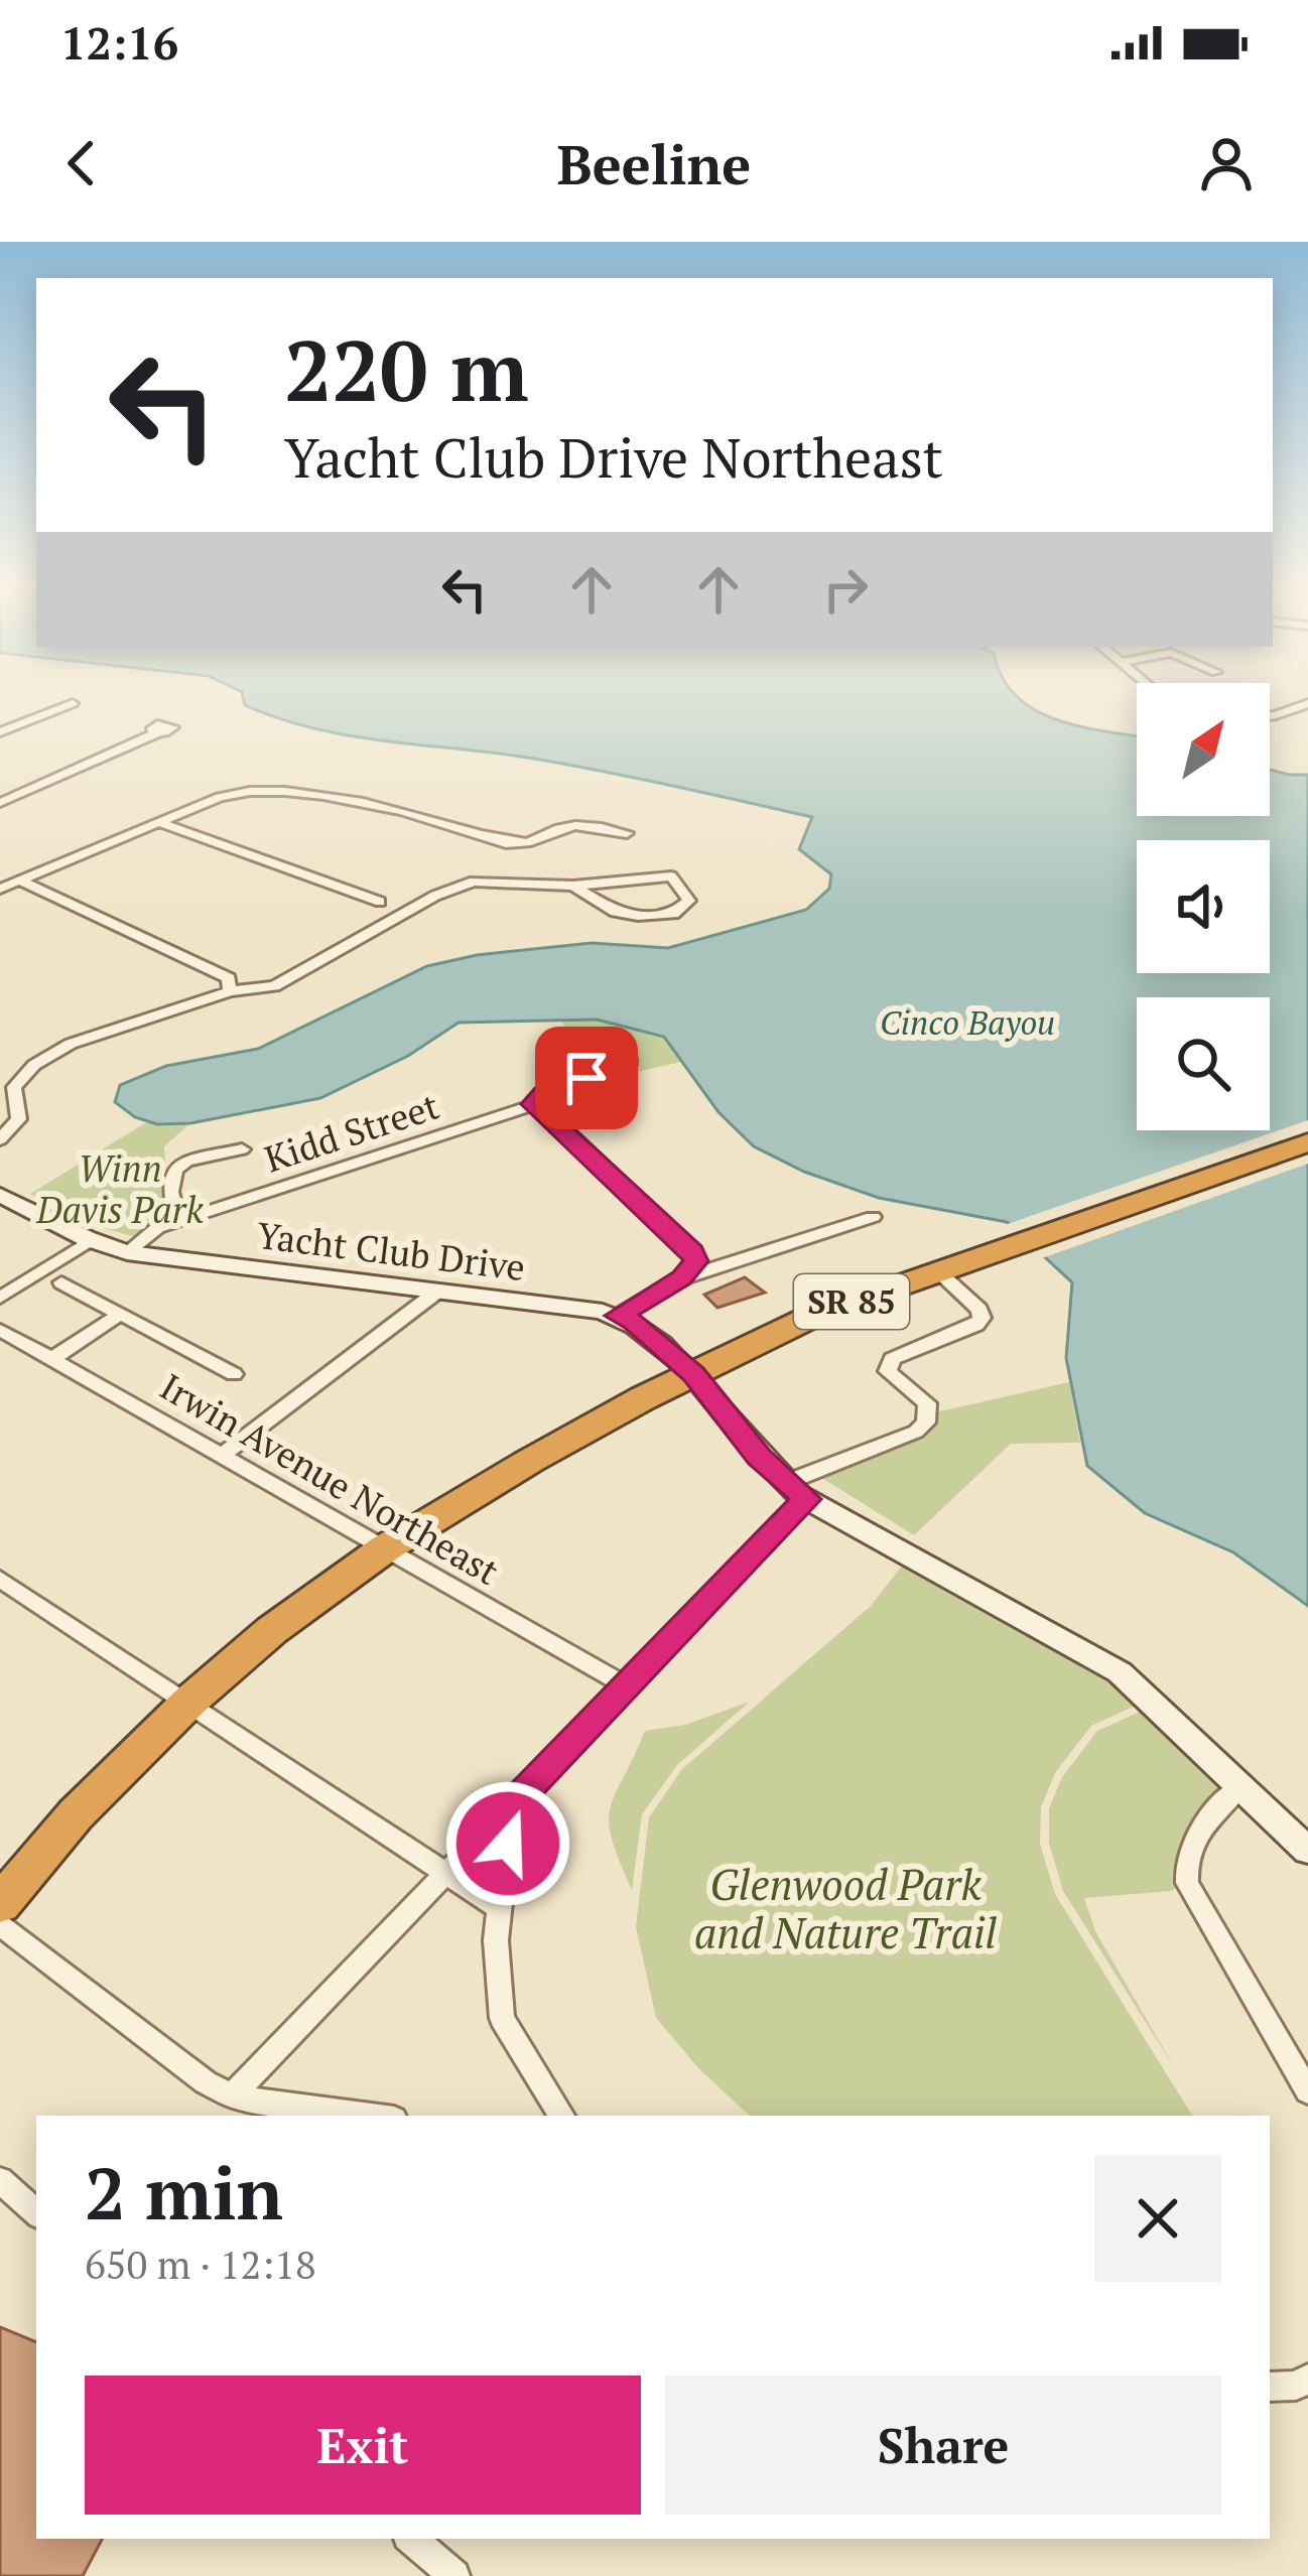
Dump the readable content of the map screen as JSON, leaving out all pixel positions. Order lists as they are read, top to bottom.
{
  "streets": {
    "highway": ["SR 85"],
    "main road": ["Yacht Club Drive"],
    "street": ["Kidd Street", "Irwin Avenue Northeast"]
  },
  "crossings": [
    ["Kidd Street", "Yacht Club Drive"],
    ["Yacht Club Drive", "SR 85"],
    ["SR 85", "Irwin Avenue Northeast"]
  ],
  "water": ["Cinco Bayou"],
  "parks": ["Winn Davis Park", "Glenwood Park and Nature Trail"],
  "north": "top right",
  "page": {
    "status": "12:16",
    "header": "Beeline",
    "turn": ["220 m", "Yacht Club Drive Northeast"],
    "heading": ["2 min", "650 m · 12:18"],
    "buttons": ["Exit", "Share"]
  }
}
